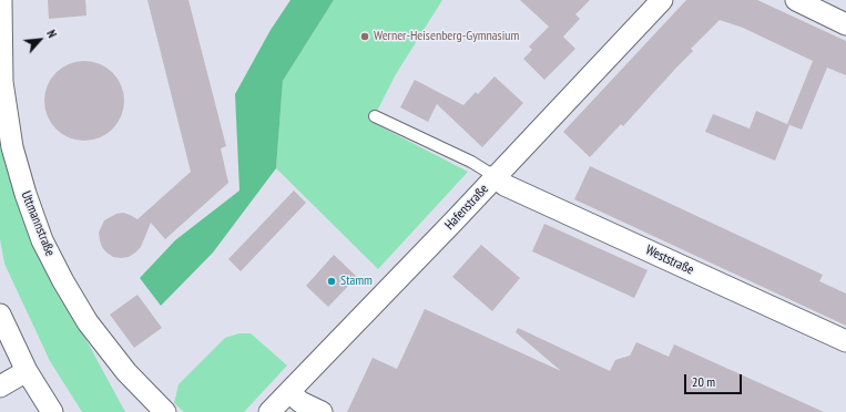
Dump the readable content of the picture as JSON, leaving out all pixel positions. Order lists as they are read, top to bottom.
{
  "streets": {
    "street": ["Hafenstraße", "Uttmannstraße", "Weststraße"]
  },
  "crossings": [
    ["Hafenstraße", "Weststraße"]
  ],
  "places": ["Werner-Heisenberg-Gymnasium", "Stamm"],
  "scale_bar": "20 m",
  "north": "top right"
}
